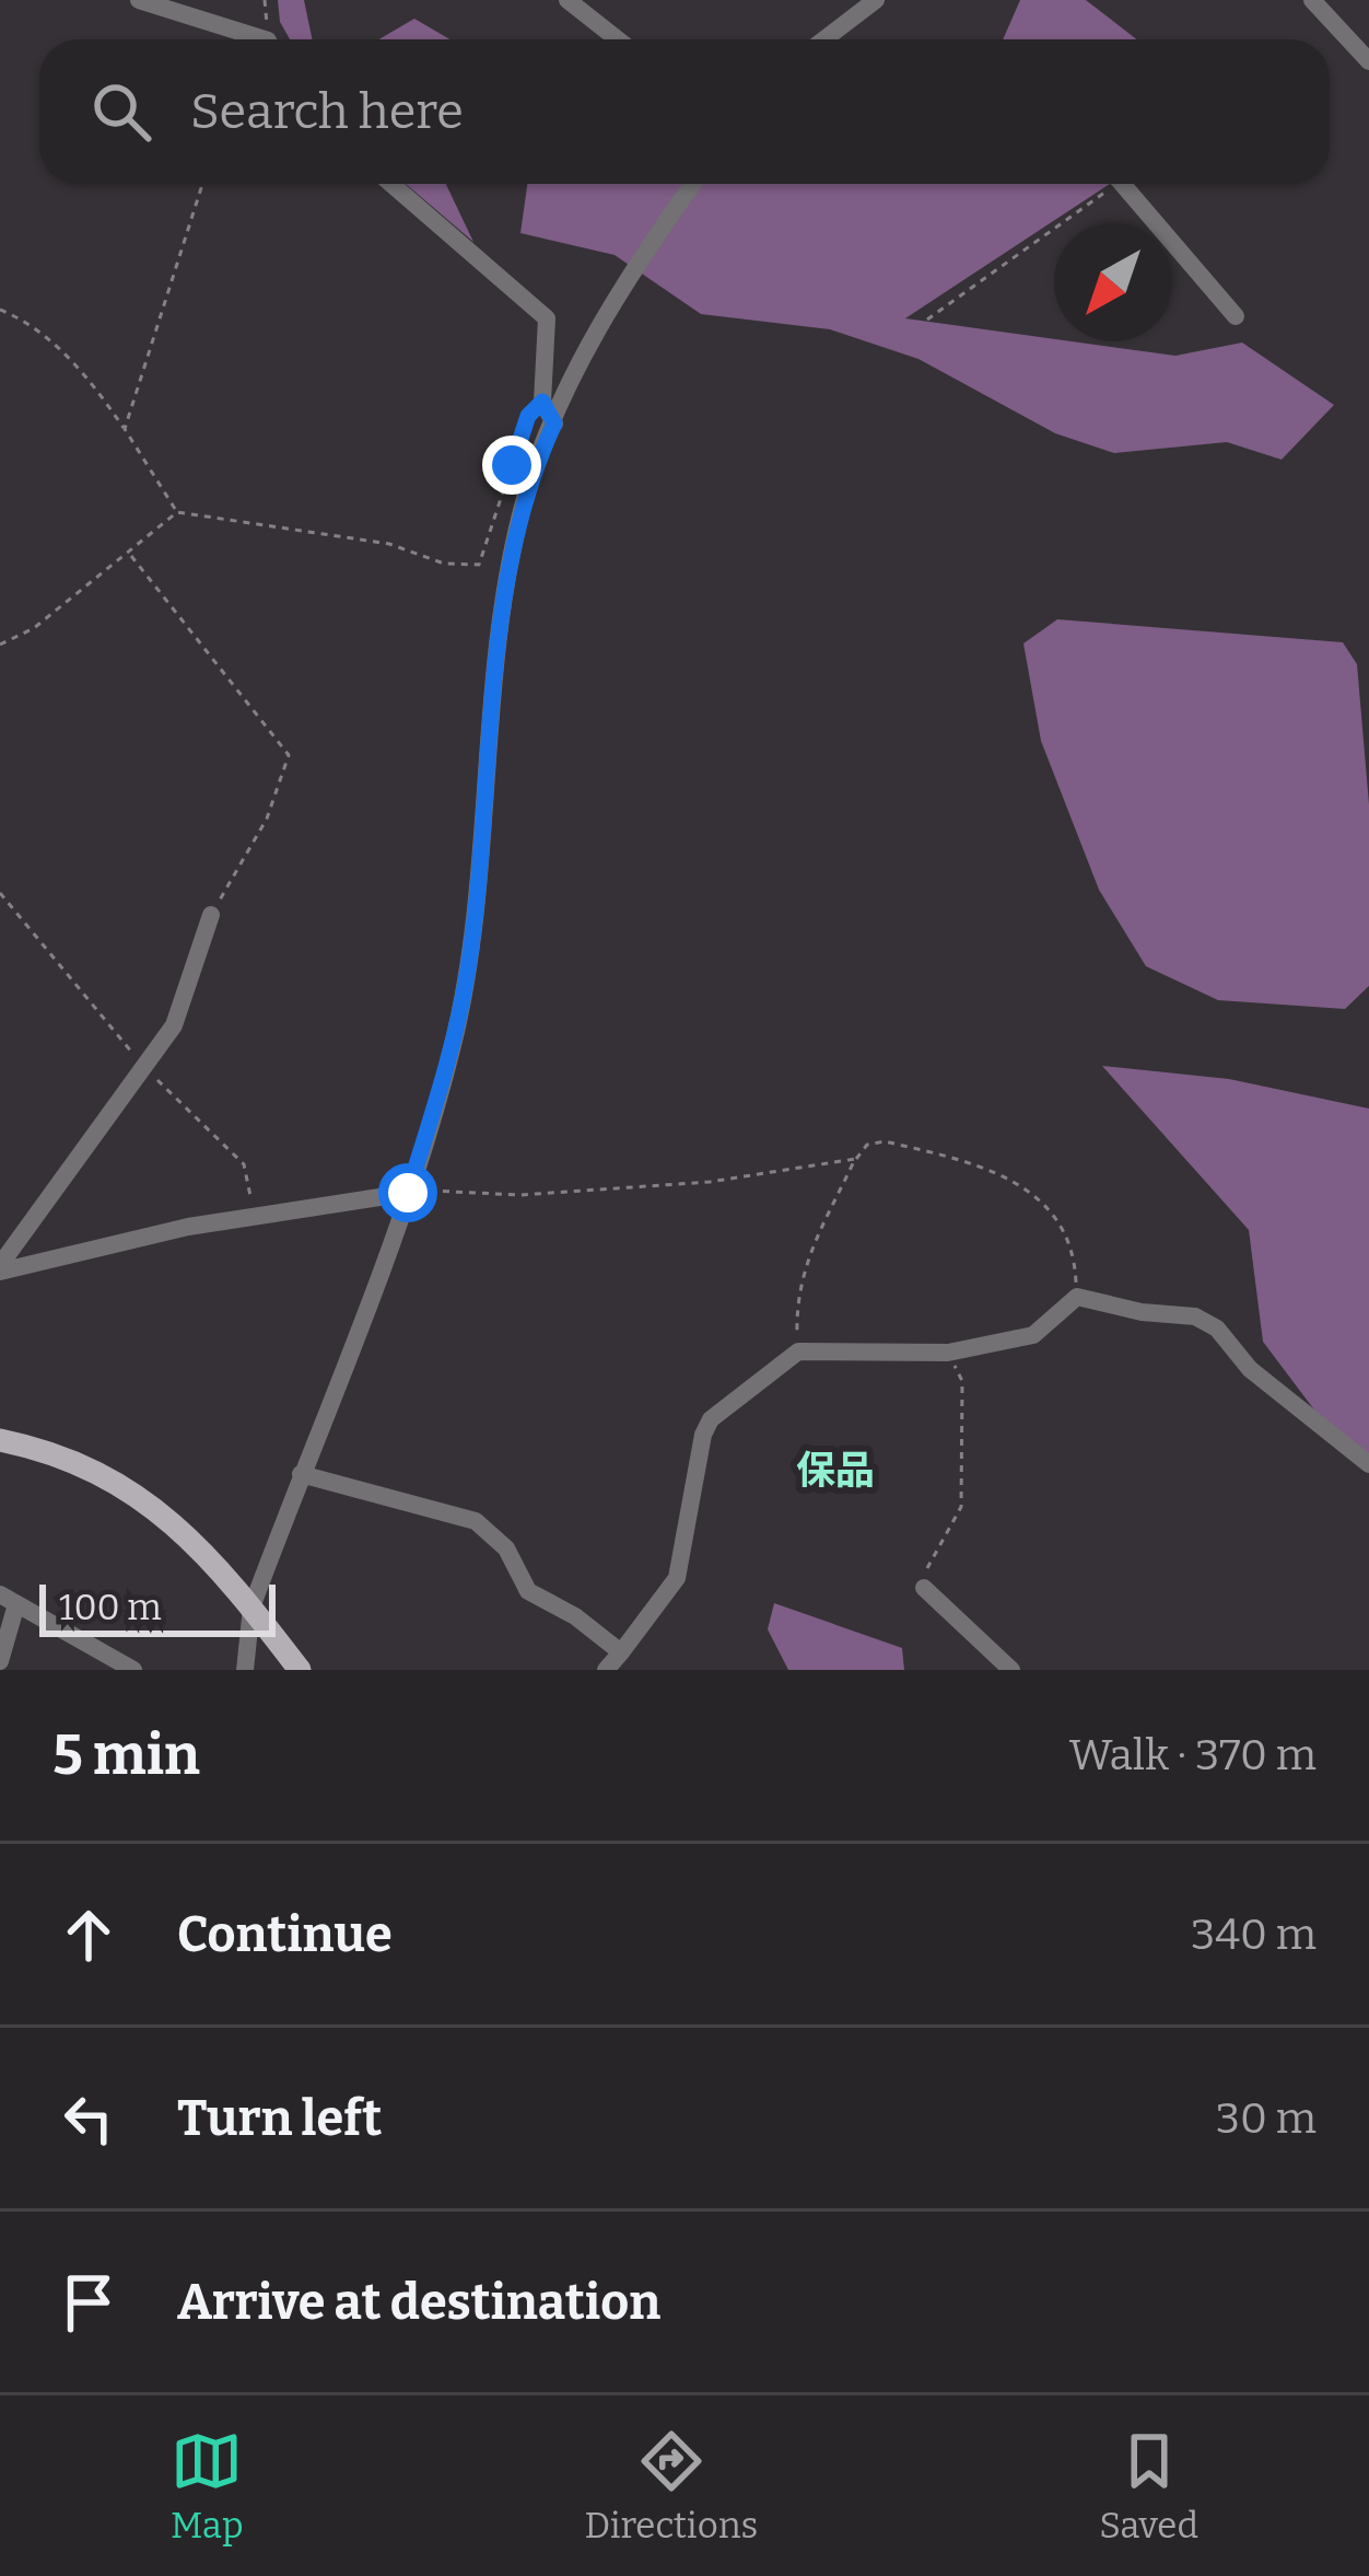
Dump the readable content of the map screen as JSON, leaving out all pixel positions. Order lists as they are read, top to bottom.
{
  "districts": ["保品"],
  "scale_bar": "100 m",
  "north": "bottom left",
  "page": {
    "search": "Search here",
    "scale": "100 m",
    "heading": ["5 min", "Walk · 370 m"],
    "list": [
      ["Continue", "340 m"],
      ["Turn left", "30 m"],
      "Arrive at destination"
    ],
    "nav": ["Map", "Directions", "Saved"]
  }
}
